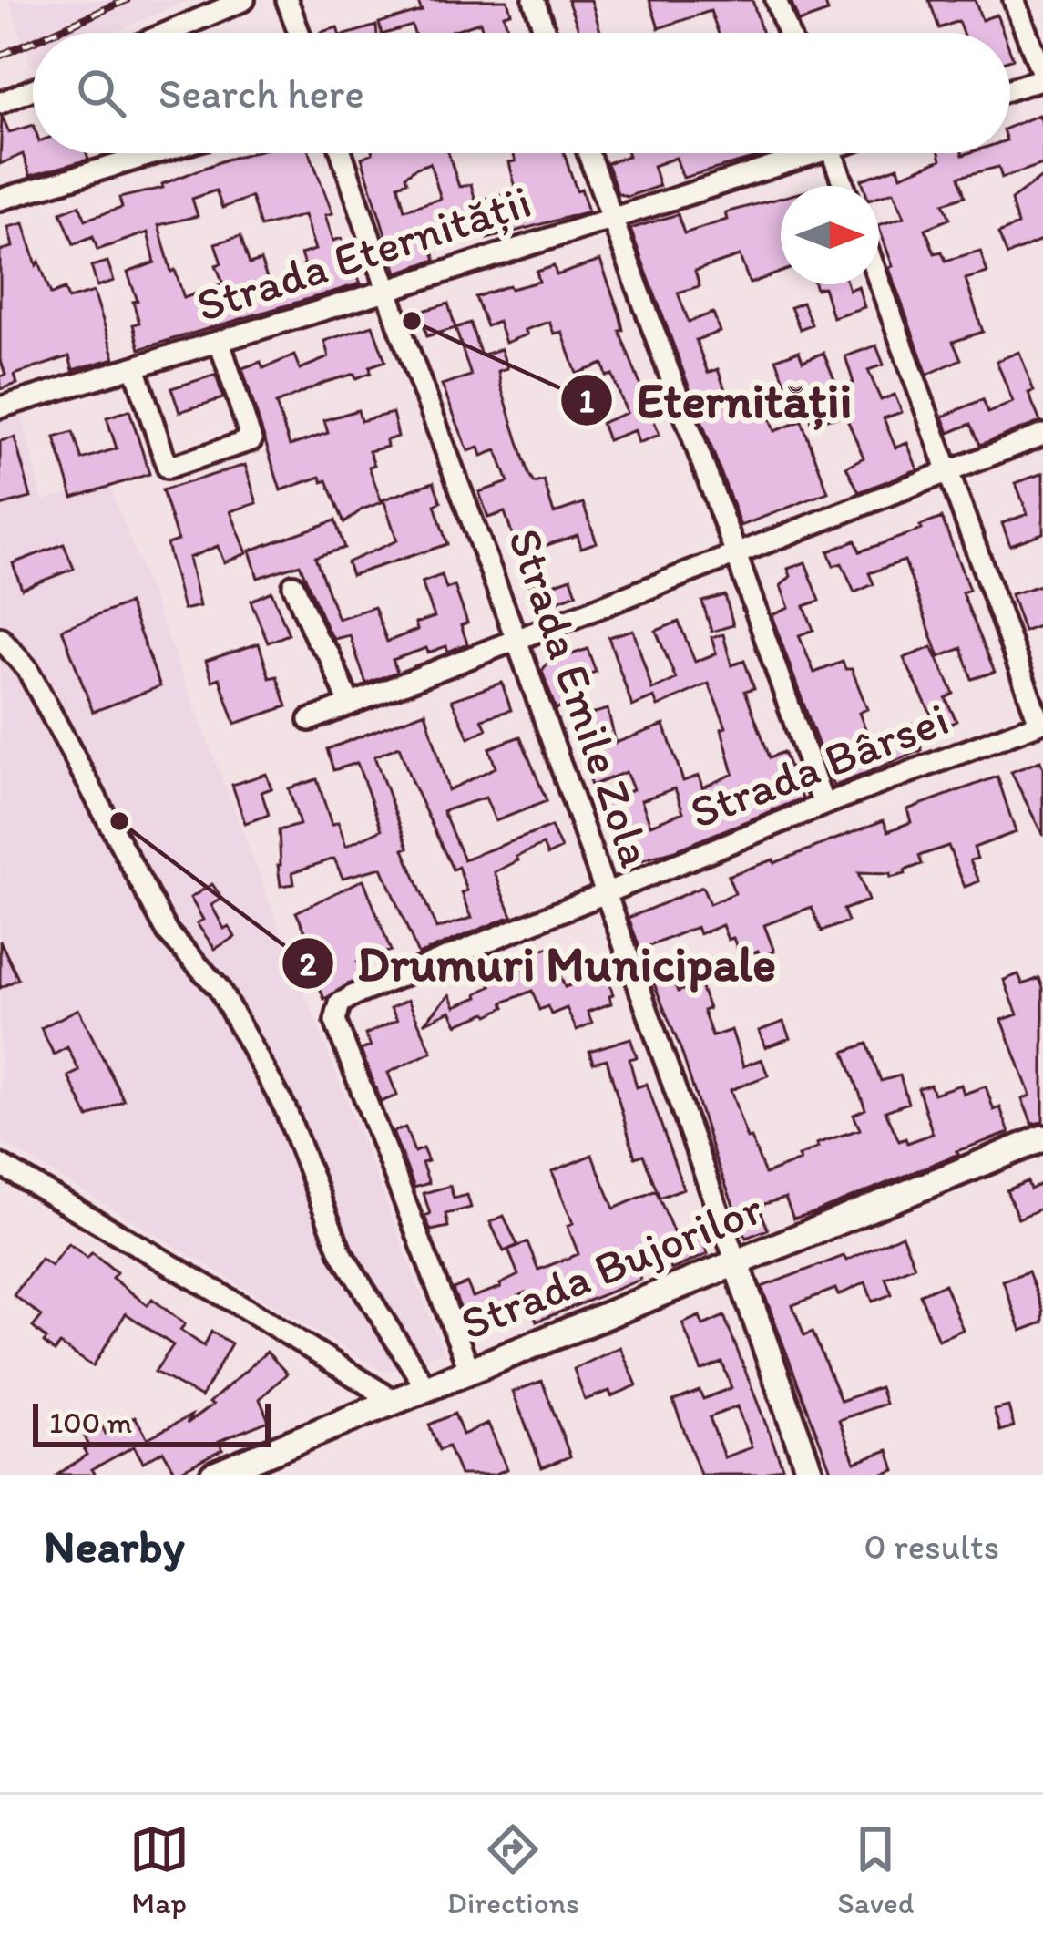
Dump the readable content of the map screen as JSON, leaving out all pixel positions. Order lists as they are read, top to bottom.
{
  "streets": {
    "main road": ["Strada Emile Zola", "Strada Bujorilor"],
    "street": ["Strada Eternității", "Strada Bârsei"]
  },
  "crossings": [
    ["Strada Eternității", "Strada Emile Zola"],
    ["Strada Emile Zola", "Strada Bârsei"],
    ["Strada Emile Zola", "Strada Bujorilor"],
    ["Strada Bârsei", "Strada Bujorilor"]
  ],
  "places": ["Eternității", "Drumuri Municipale"],
  "scale_bar": "100 m",
  "north": "right",
  "page": {
    "search": "Search here",
    "scale": "100 m",
    "heading": ["Nearby", "0 results"],
    "nav": ["Map", "Directions", "Saved"]
  }
}
